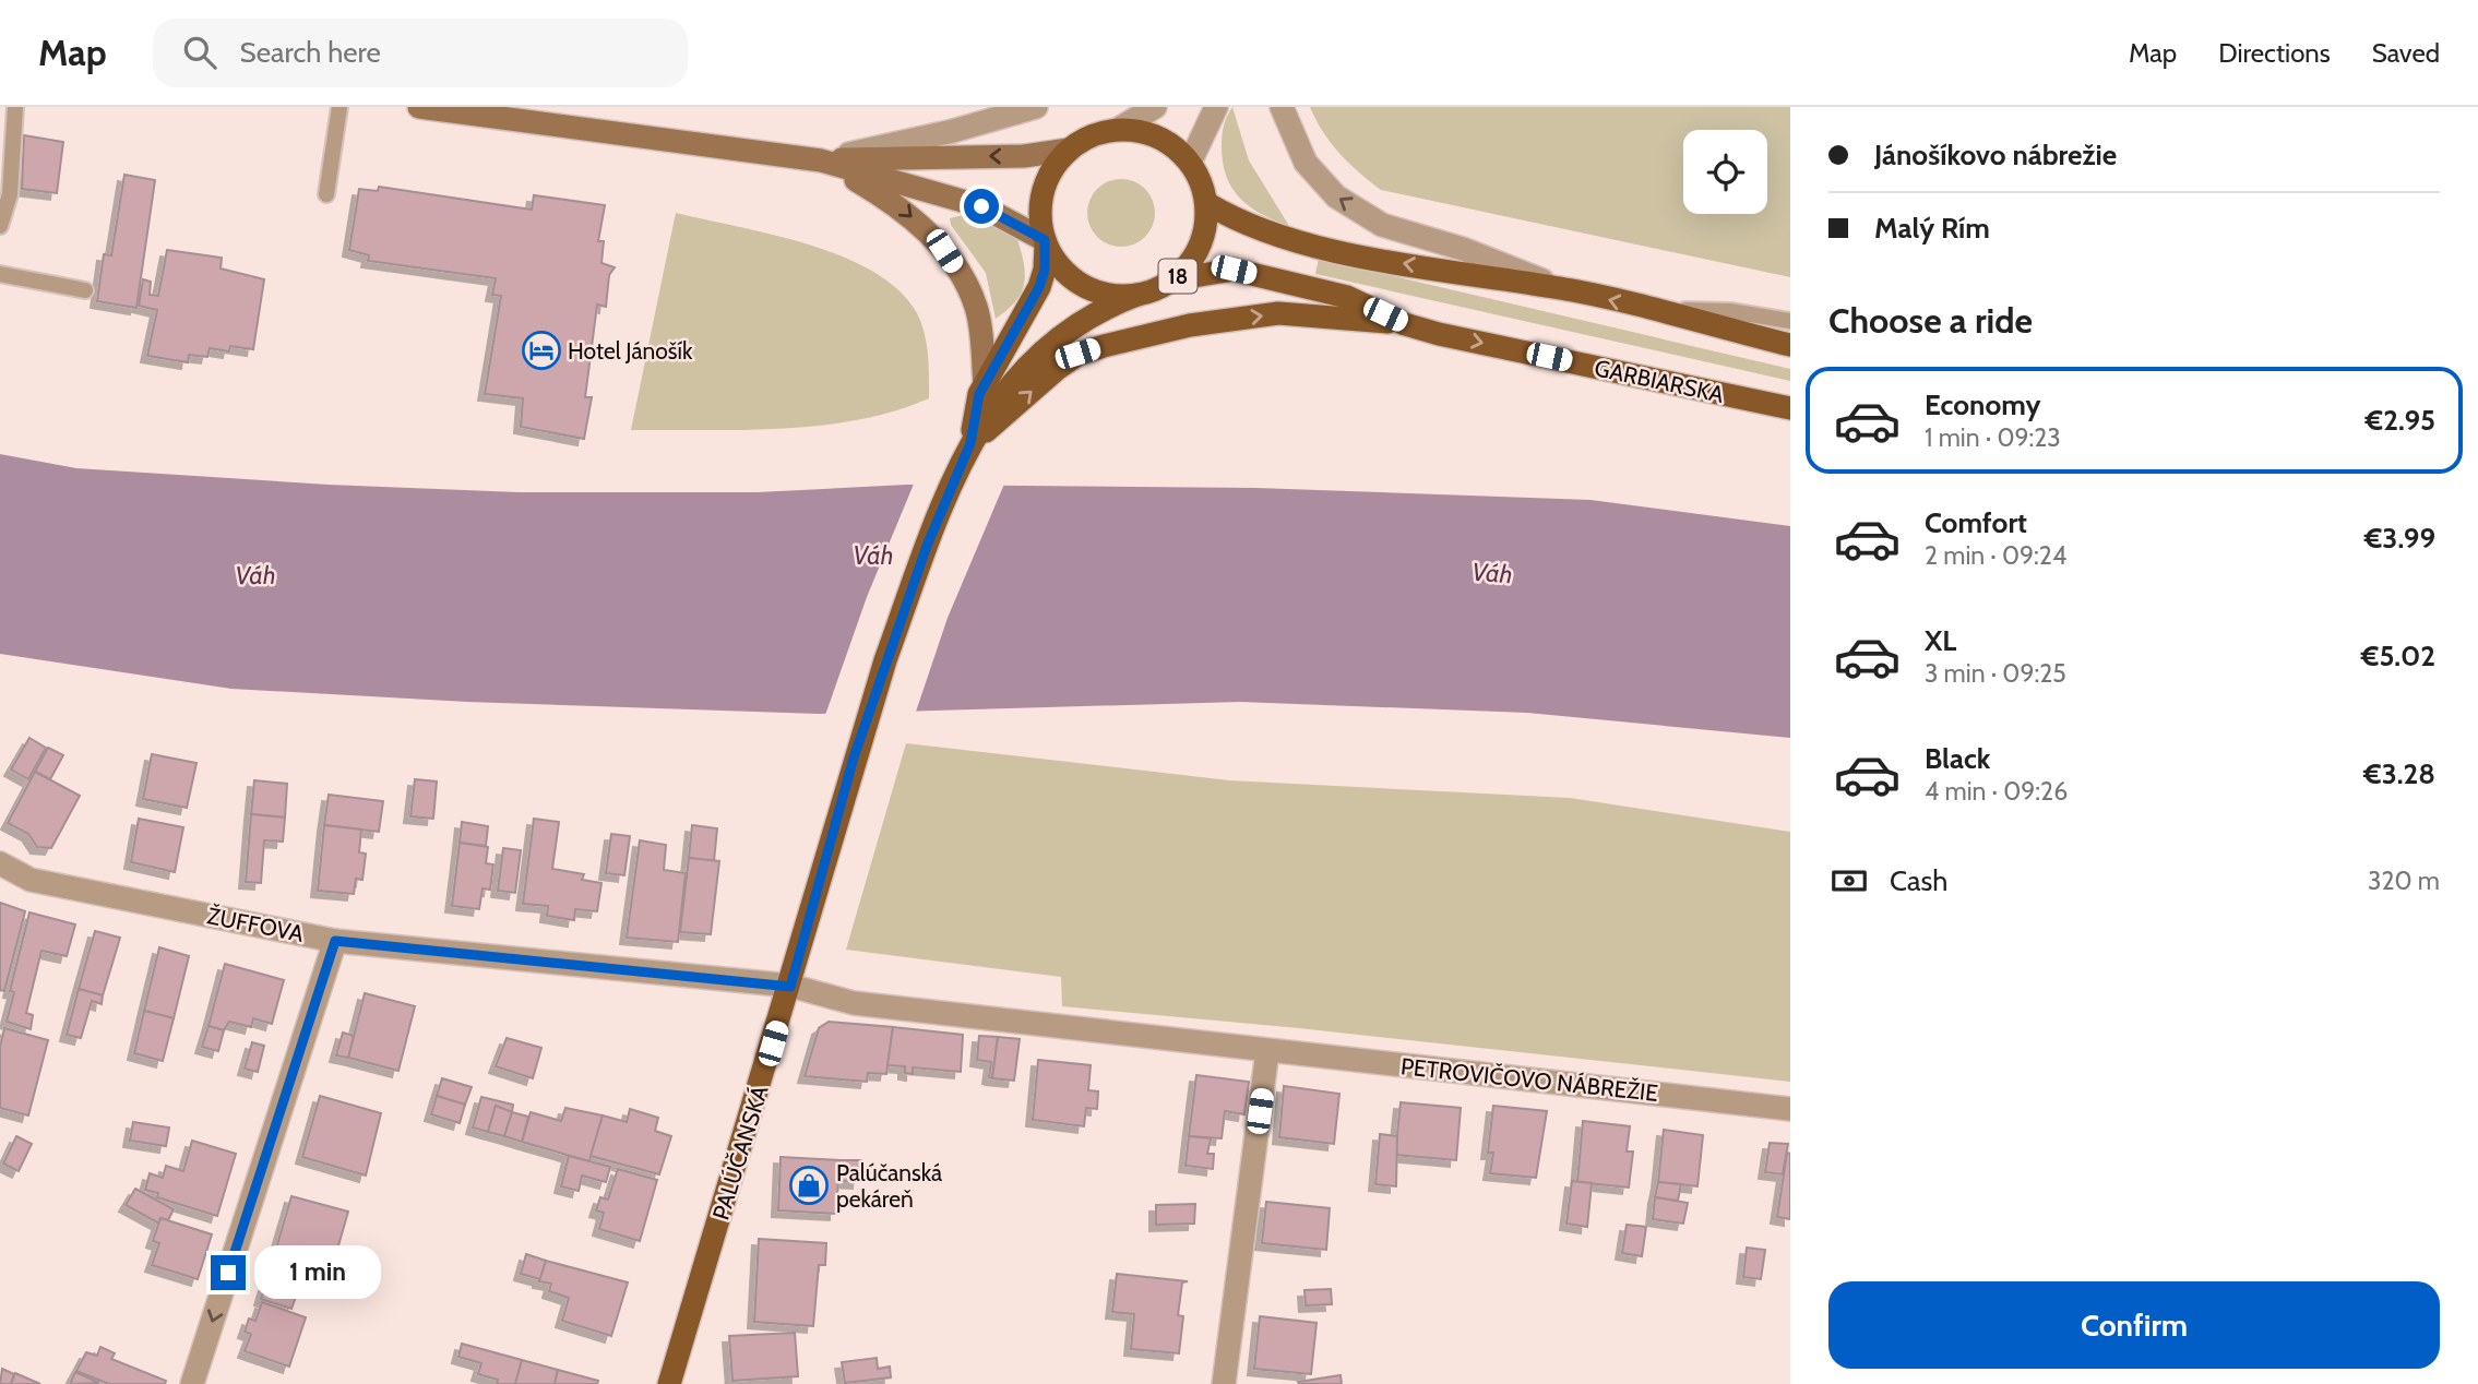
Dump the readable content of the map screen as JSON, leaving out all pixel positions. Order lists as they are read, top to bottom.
{
  "streets": {
    "main road": ["18", "GARBIARSKA", "PALÚČANSKÁ"],
    "street": ["ŽUFFOVA", "PETROVIČOVO NÁBREŽIE"]
  },
  "crossings": [
    ["18", "GARBIARSKA"],
    ["18", "PALÚČANSKÁ"],
    ["GARBIARSKA", "PALÚČANSKÁ"],
    ["ŽUFFOVA", "PETROVIČOVO NÁBREŽIE"],
    ["ŽUFFOVA", "PALÚČANSKÁ"],
    ["PETROVIČOVO NÁBREŽIE", "PALÚČANSKÁ"]
  ],
  "water": ["Váh"],
  "places": {
    "hotel": ["Hotel Jánošík"],
    "shop": ["Palúčanská pekáreň"]
  },
  "page": {
    "header": "Map",
    "search": "Search here",
    "nav": ["Map", "Directions", "Saved"],
    "banner": ["Jánošíkovo nábrežie", "Malý Rím"],
    "heading": "Choose a ride",
    "list": [
      {
        "name": "Economy",
        "note": "1 min · 09:23",
        "value": "€2.95"
      },
      {
        "name": "Comfort",
        "note": "2 min · 09:24",
        "value": "€3.99"
      },
      {
        "name": "XL",
        "note": "3 min · 09:25",
        "value": "€5.02"
      },
      {
        "name": "Black",
        "note": "4 min · 09:26",
        "value": "€3.28"
      }
    ],
    "pay": ["Cash", "320 m"],
    "bubble": "1 min",
    "buttons": "Confirm"
  }
}
